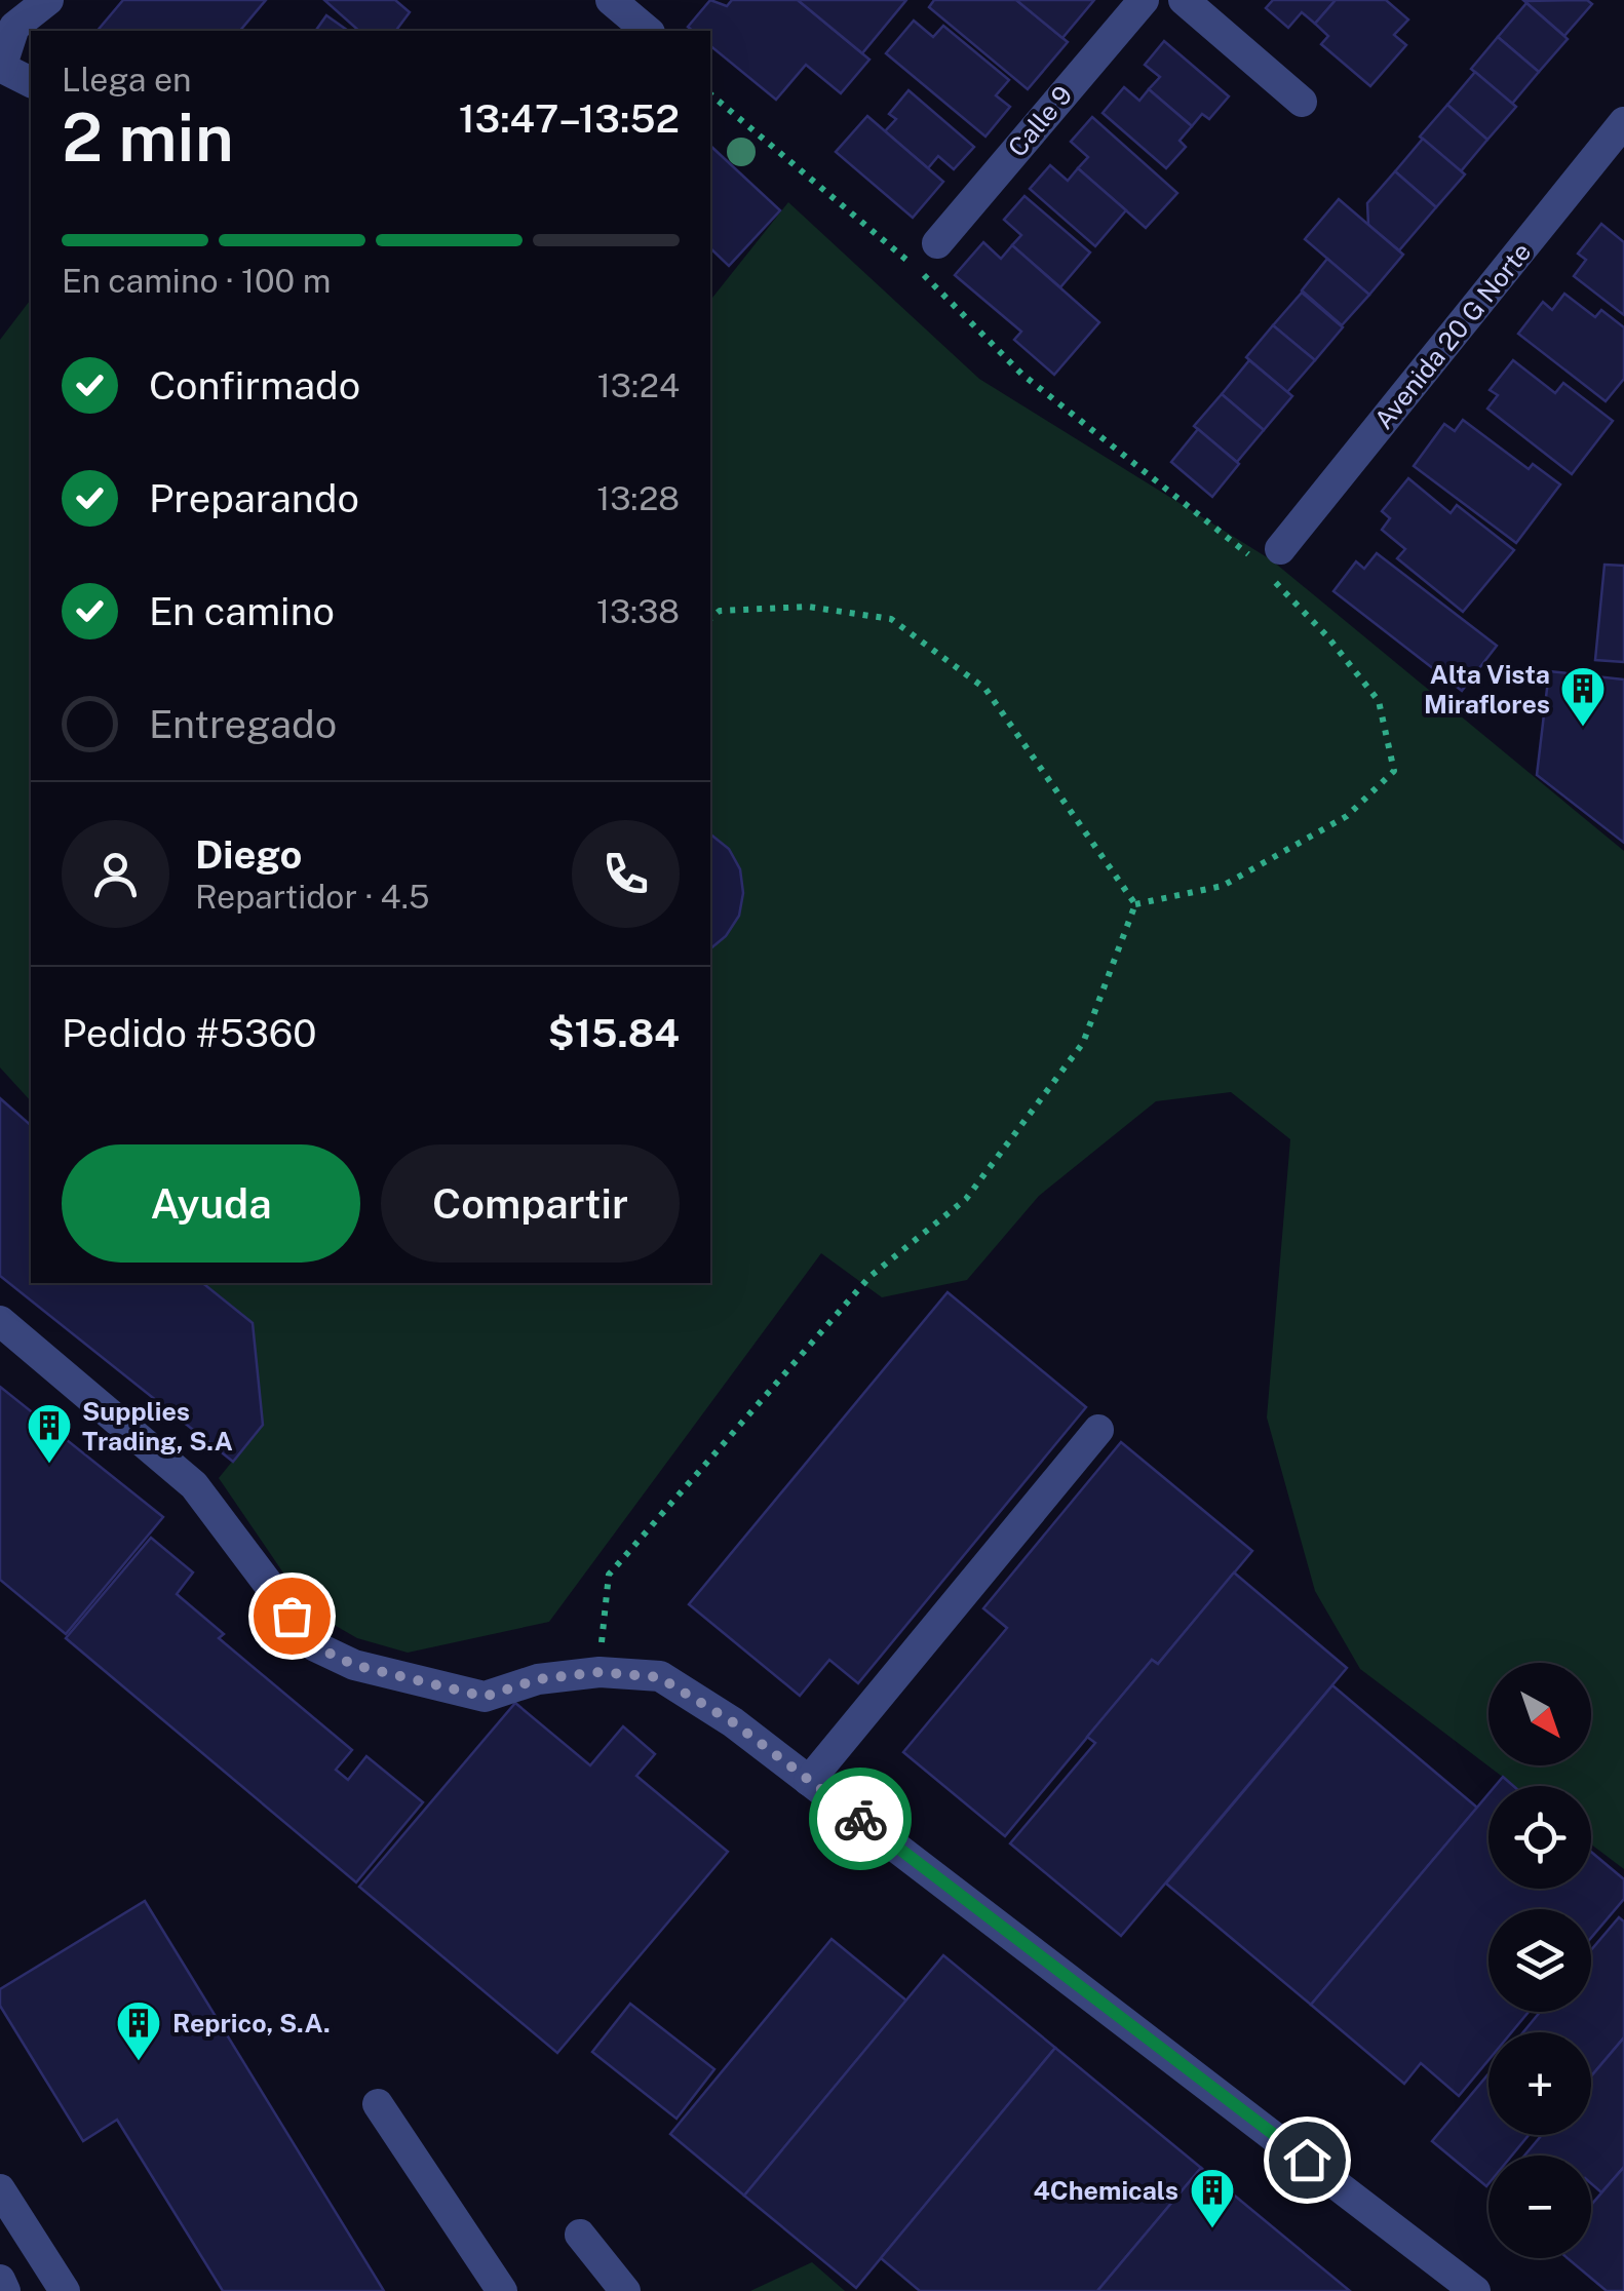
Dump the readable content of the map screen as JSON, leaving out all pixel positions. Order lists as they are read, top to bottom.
{
  "streets": {
    "street": ["Calle 9", "Avenida 20 G Norte"]
  },
  "places": {
    "building": [
      "Alta Vista Miraflores",
      "Supplies Trading, S.A",
      "Reprico, S.A.",
      "4Chemicals"
    ]
  },
  "north": "bottom right",
  "page": {
    "heading": ["2 min", "Llega en", "13:47–13:52"],
    "panel": [
      "Diego",
      "Repartidor · 4.5",
      "Pedido #5360",
      "$15.84"
    ],
    "bar": "En camino · 100 m",
    "list": [
      ["Confirmado", "13:24"],
      ["Preparando", "13:28"],
      ["En camino", "13:38"],
      "Entregado"
    ],
    "buttons": ["Ayuda", "Compartir"],
    "map_buttons": ["+", "−"]
  }
}
